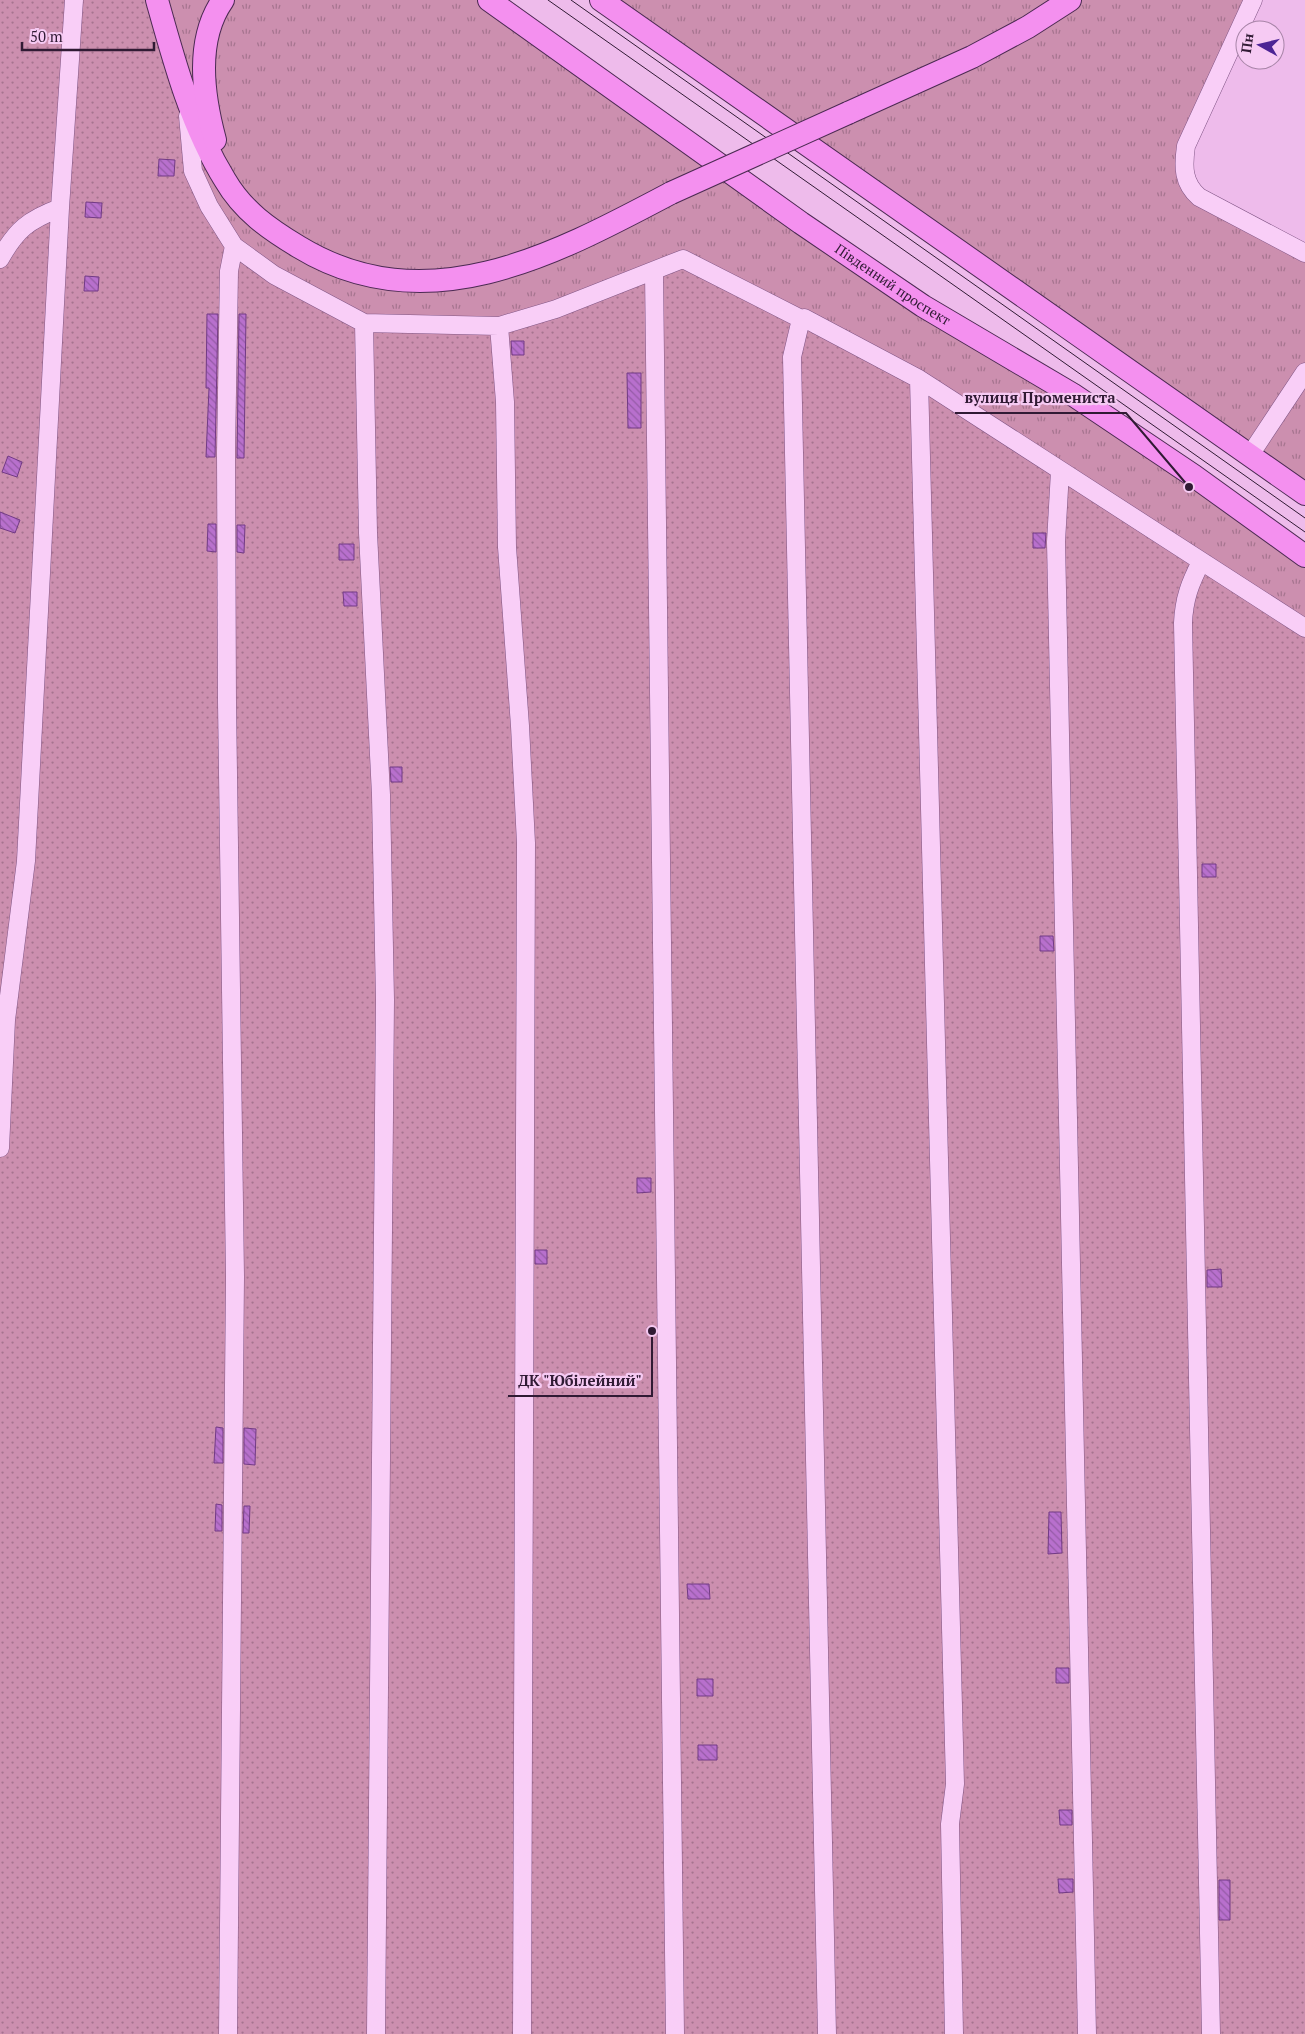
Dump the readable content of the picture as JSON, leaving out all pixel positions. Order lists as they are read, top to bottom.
{
  "streets": {
    "main road": ["Південний проспект"]
  },
  "places": ["вулиця Промениста", "ДК \"Юбілейний\""],
  "scale_bar": "50 m",
  "north": "left"
}
